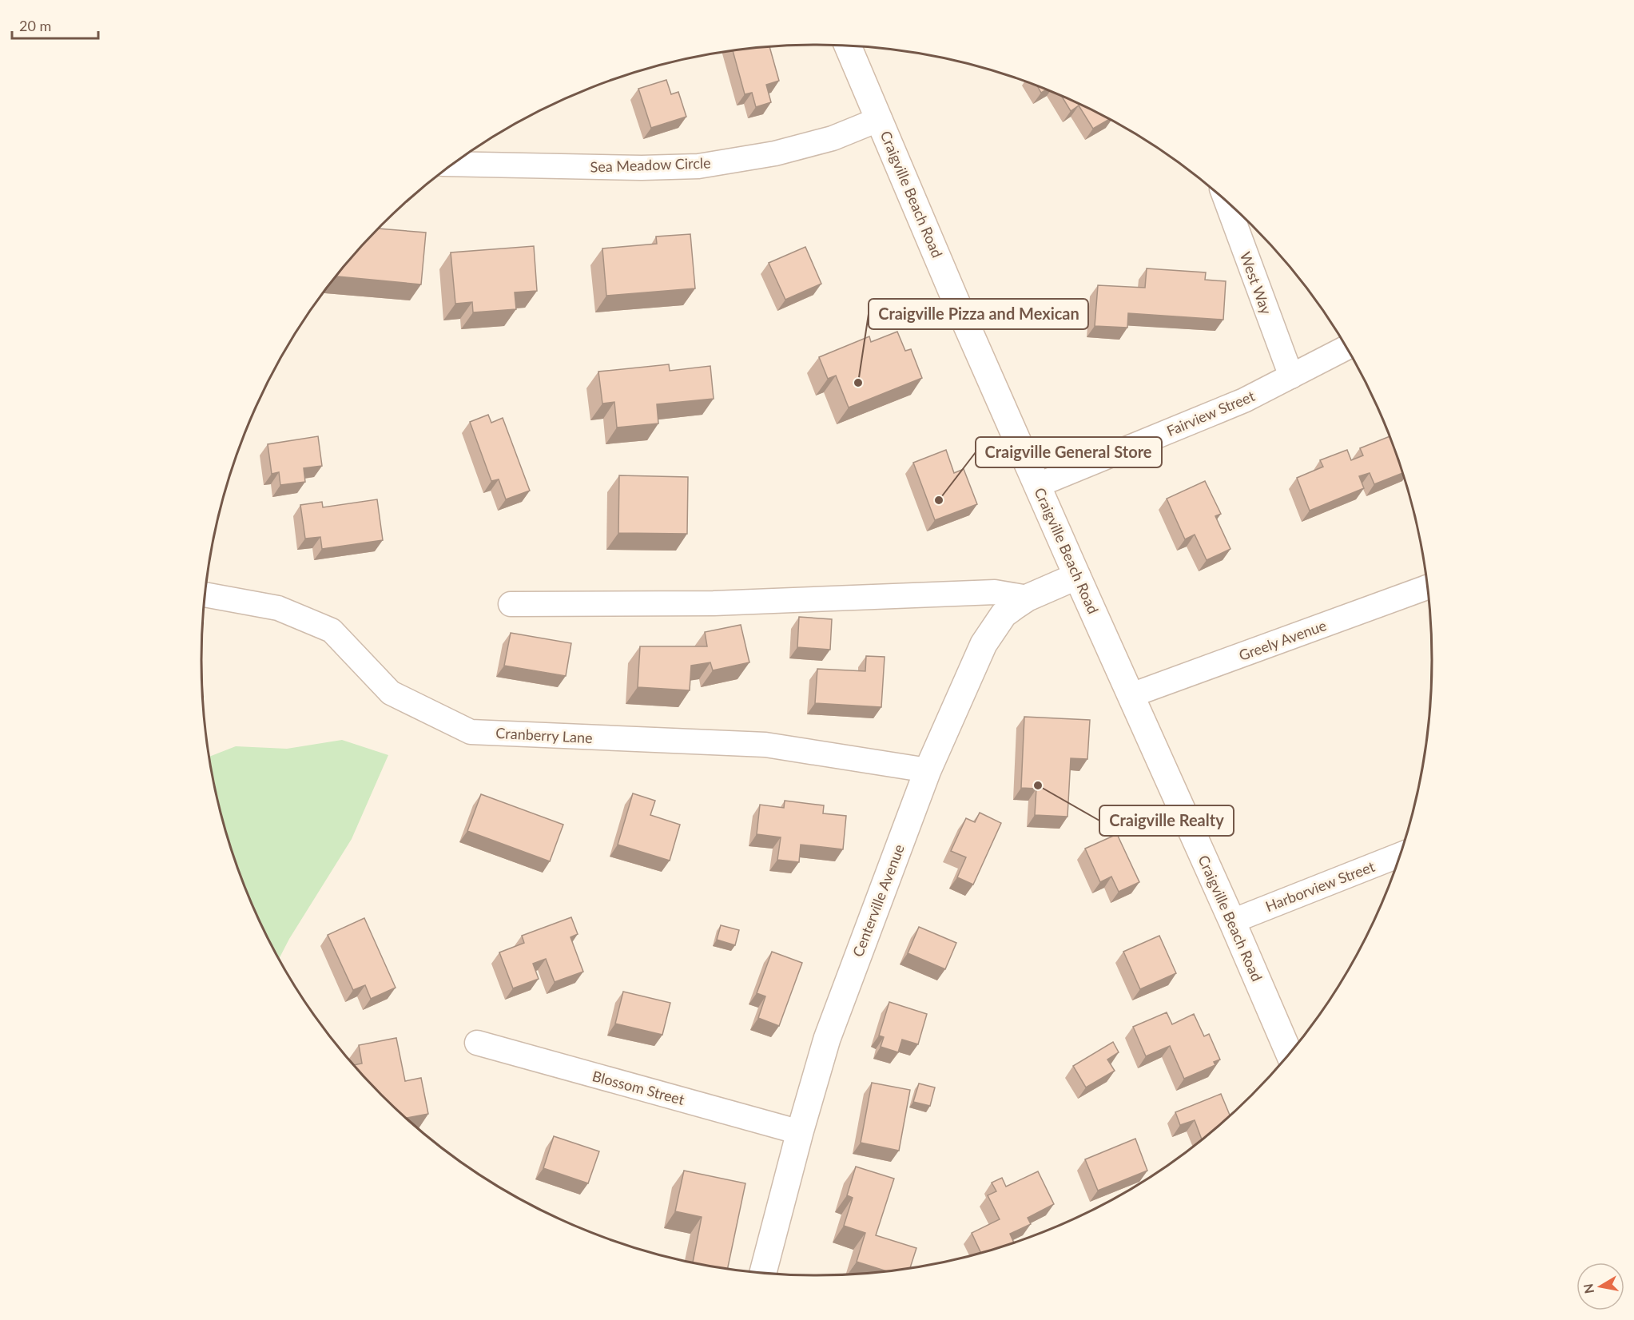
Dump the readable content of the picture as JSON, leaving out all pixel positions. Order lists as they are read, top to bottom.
{
  "streets": {
    "main road": ["Craigville Beach Road", "Centerville Avenue"],
    "street": [
      "Sea Meadow Circle",
      "West Way",
      "Fairview Street",
      "Greely Avenue",
      "Cranberry Lane",
      "Harborview Street",
      "Blossom Street"
    ]
  },
  "crossings": [
    ["Sea Meadow Circle", "Craigville Beach Road"],
    ["Craigville Beach Road", "Fairview Street"],
    ["Craigville Beach Road", "Greely Avenue"],
    ["Craigville Beach Road", "Harborview Street"],
    ["Craigville Beach Road", "Centerville Avenue"],
    ["West Way", "Fairview Street"],
    ["Cranberry Lane", "Centerville Avenue"],
    ["Centerville Avenue", "Blossom Street"]
  ],
  "places": ["Craigville Pizza and Mexican", "Craigville General Store", "Craigville Realty"],
  "scale_bar": "20 m",
  "north": "left"
}
